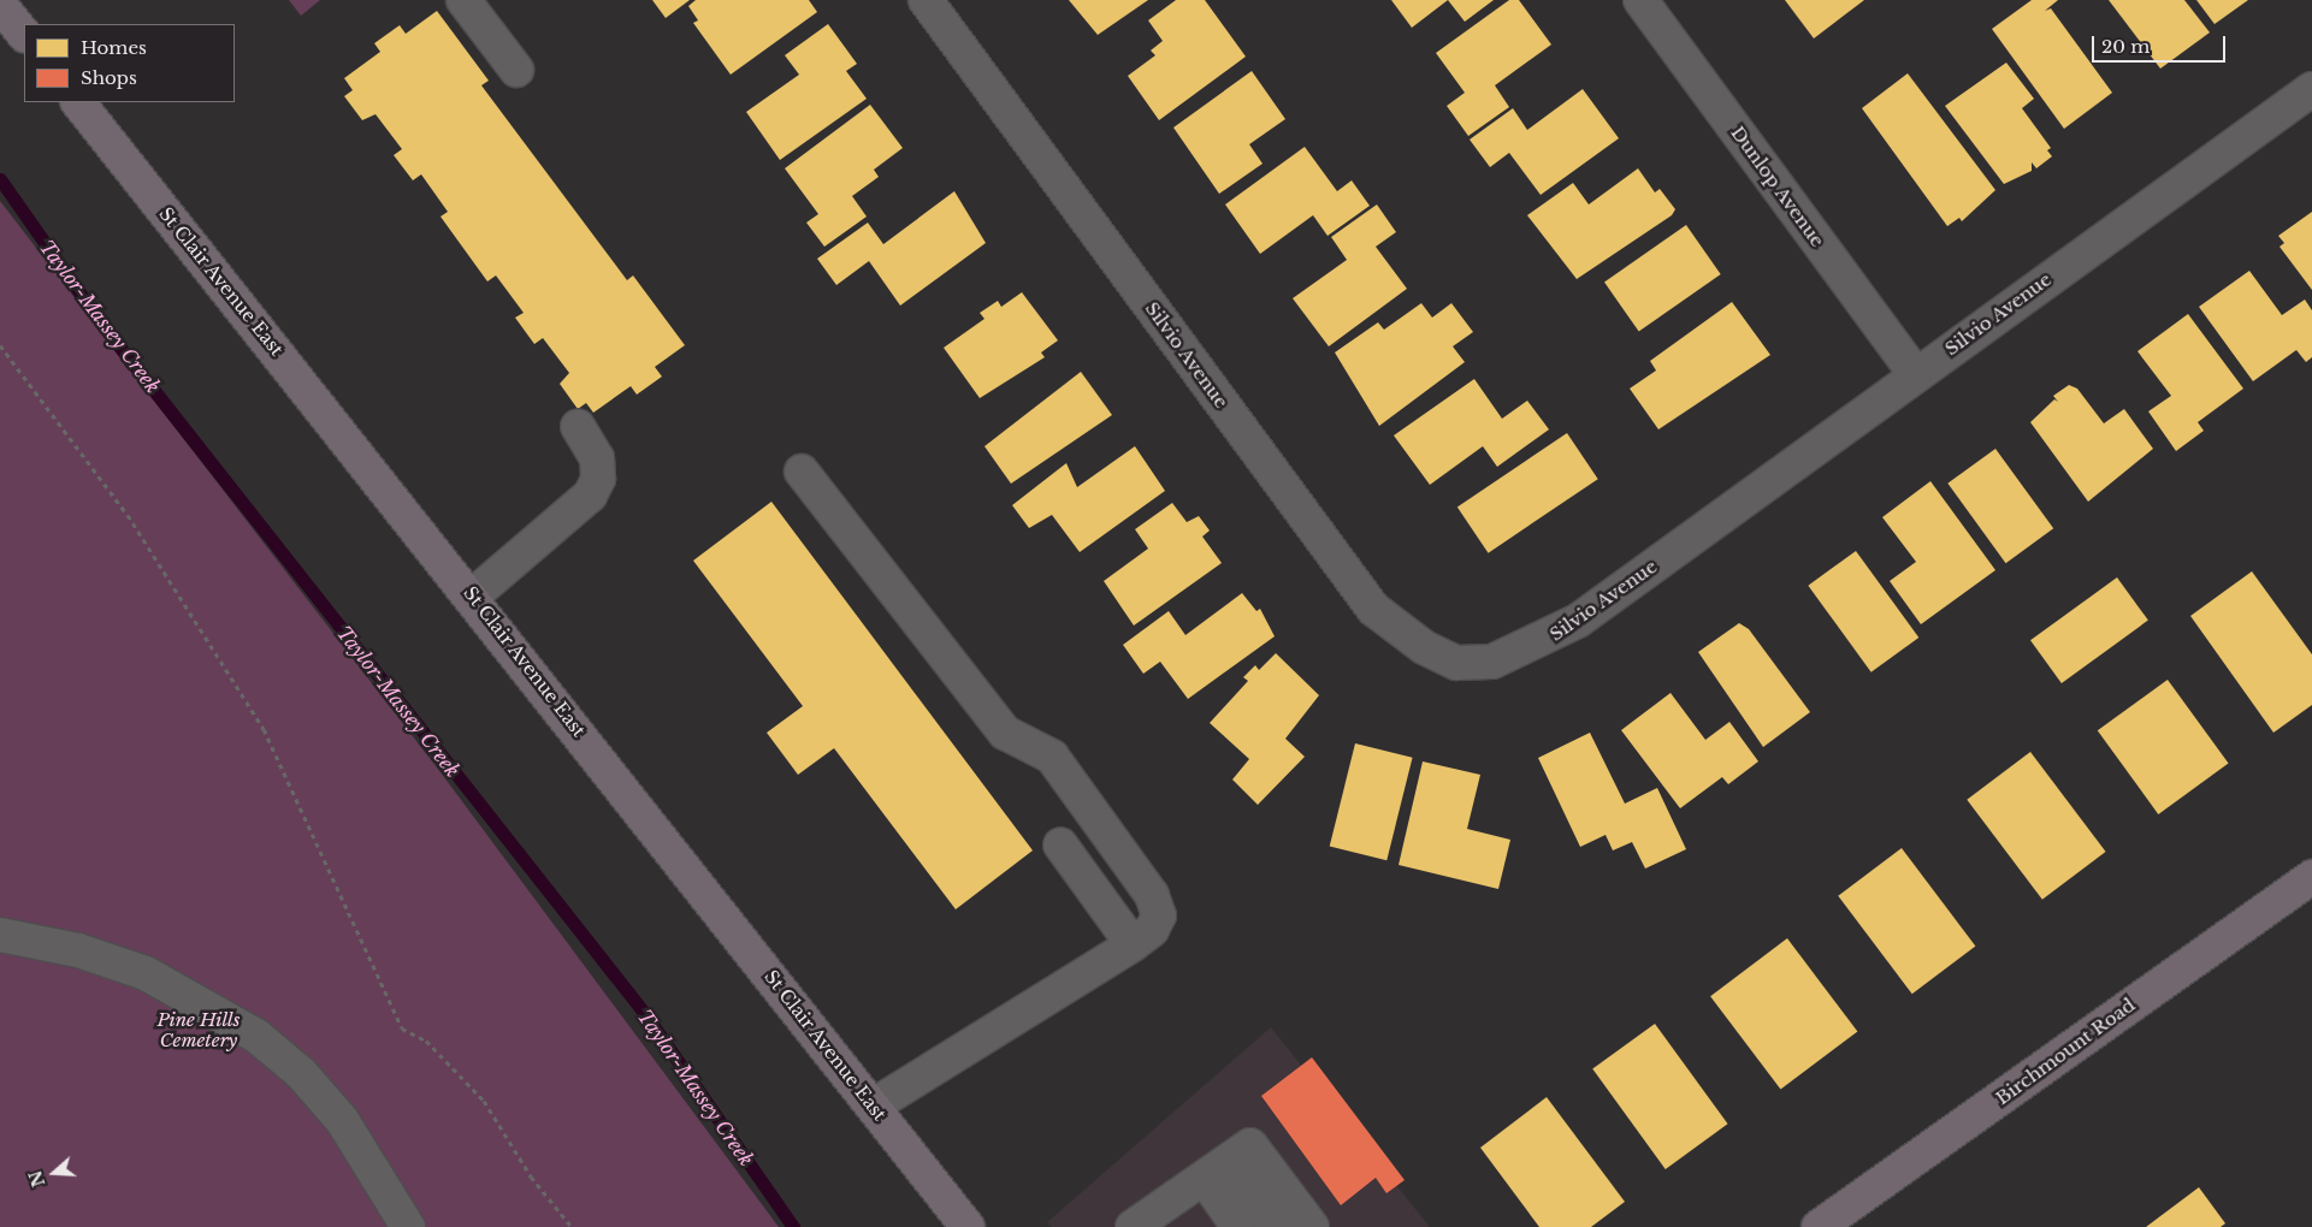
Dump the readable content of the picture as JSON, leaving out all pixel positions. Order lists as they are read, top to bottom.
{
  "streets": {
    "main road": ["St Clair Avenue East", "Birchmount Road"],
    "street": ["Dunlop Avenue", "Silvio Avenue"]
  },
  "crossings": [
    ["Dunlop Avenue", "Silvio Avenue"]
  ],
  "water": ["Taylor-Massey Creek"],
  "parks": ["Pine Hills Cemetery"],
  "legend": ["Homes", "Shops"],
  "scale_bar": "20 m",
  "north": "left"
}
